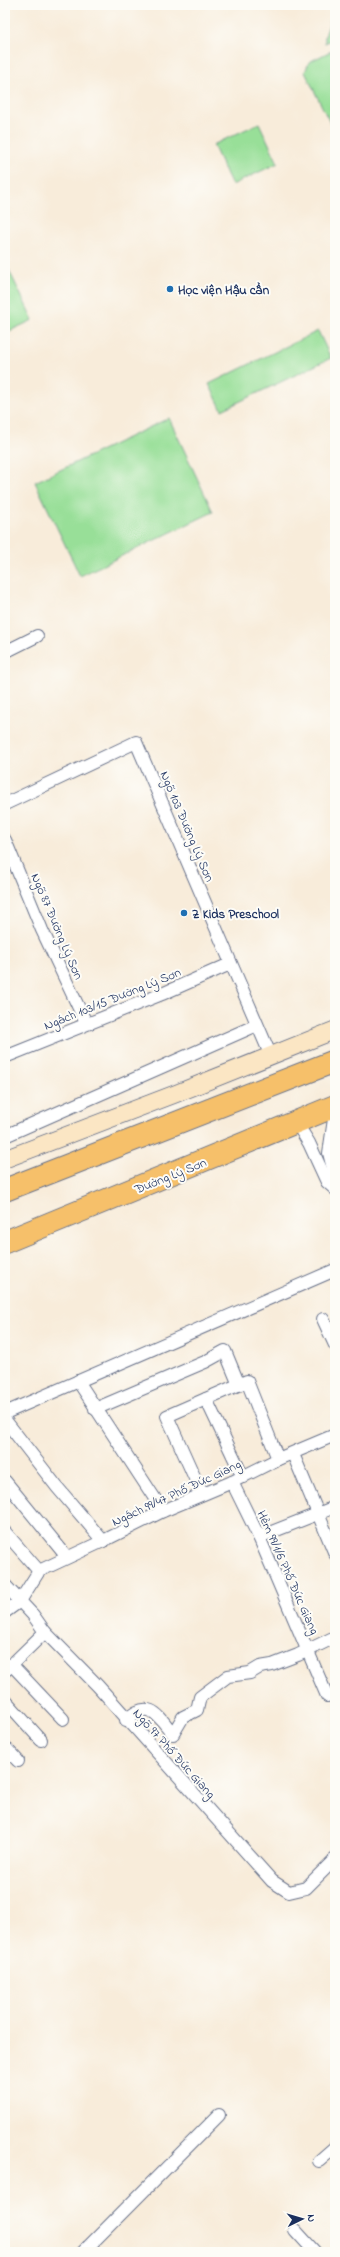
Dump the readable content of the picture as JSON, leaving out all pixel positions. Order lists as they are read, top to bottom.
{
  "streets": {
    "highway": ["Đường Lý Sơn"],
    "street": [
      "Ngõ 103 Đường Lý Sơn",
      "Ngõ 87 Đường Lý Sơn",
      "Ngách 103/15 Đường Lý Sơn",
      "Ngách 99/47 Phố Đức Giang",
      "Hẻm 99/1/6 Phố Đức Giang",
      "Ngõ 97 Phố Đức Giang"
    ]
  },
  "crossings": [
    ["Ngõ 103 Đường Lý Sơn", "Ngách 103/15 Đường Lý Sơn"],
    ["Ngõ 87 Đường Lý Sơn", "Ngách 103/15 Đường Lý Sơn"],
    ["Ngách 99/47 Phố Đức Giang", "Hẻm 99/1/6 Phố Đức Giang"]
  ],
  "places": ["Học viện Hậu cần", "Z Kids Preschool"],
  "north": "right"
}
